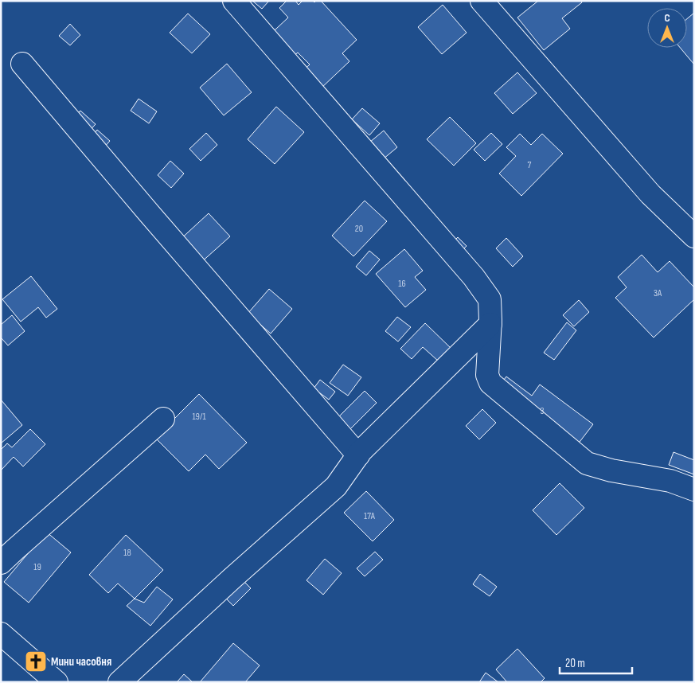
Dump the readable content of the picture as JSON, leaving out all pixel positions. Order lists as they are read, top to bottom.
{
  "places": {
    "church": ["Мини часовня"]
  },
  "house_numbers": [
    "7",
    "20",
    "16",
    "3А",
    "3",
    "19/1",
    "17А",
    "18",
    "19"
  ],
  "scale_bar": "20 m",
  "north": "top"
}
